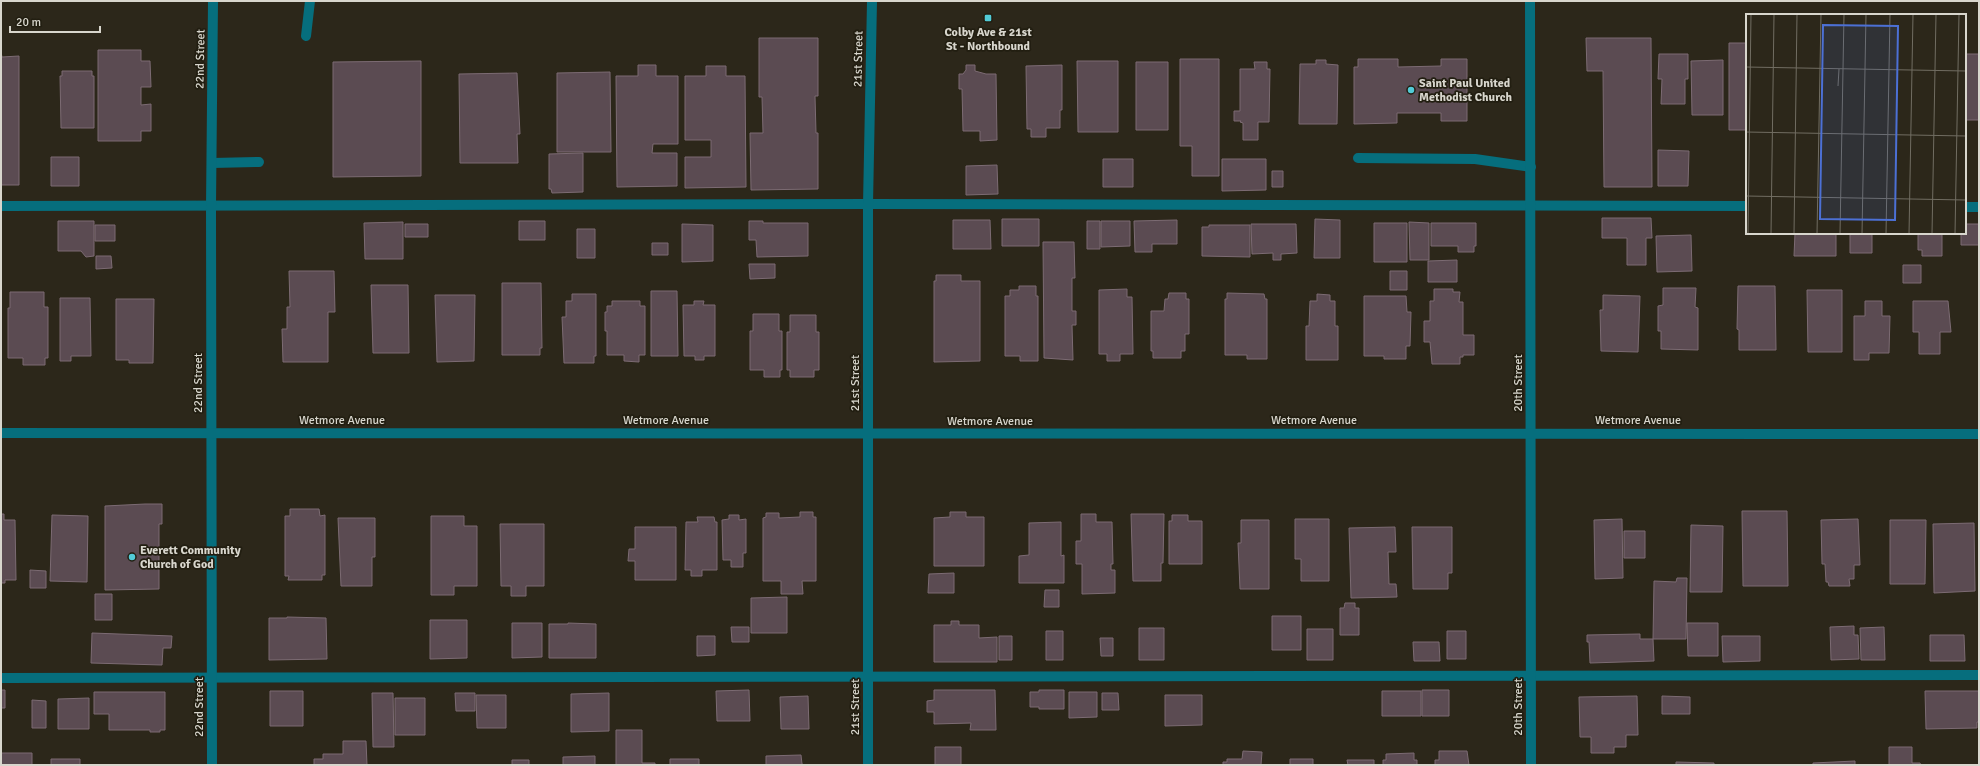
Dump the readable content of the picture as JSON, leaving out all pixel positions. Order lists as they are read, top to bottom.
{
  "streets": {
    "street": [
      "22nd Street",
      "21st Street",
      "20th Street",
      "Wetmore Avenue"
    ]
  },
  "crossings": [
    ["22nd Street", "Wetmore Avenue"],
    ["21st Street", "Wetmore Avenue"],
    ["20th Street", "Wetmore Avenue"]
  ],
  "places": {
    "transit": ["Colby Ave & 21st St - Northbound"],
    "other": ["Saint Paul United Methodist Church", "Everett Community Church of God"]
  },
  "scale_bar": "20 m"
}
